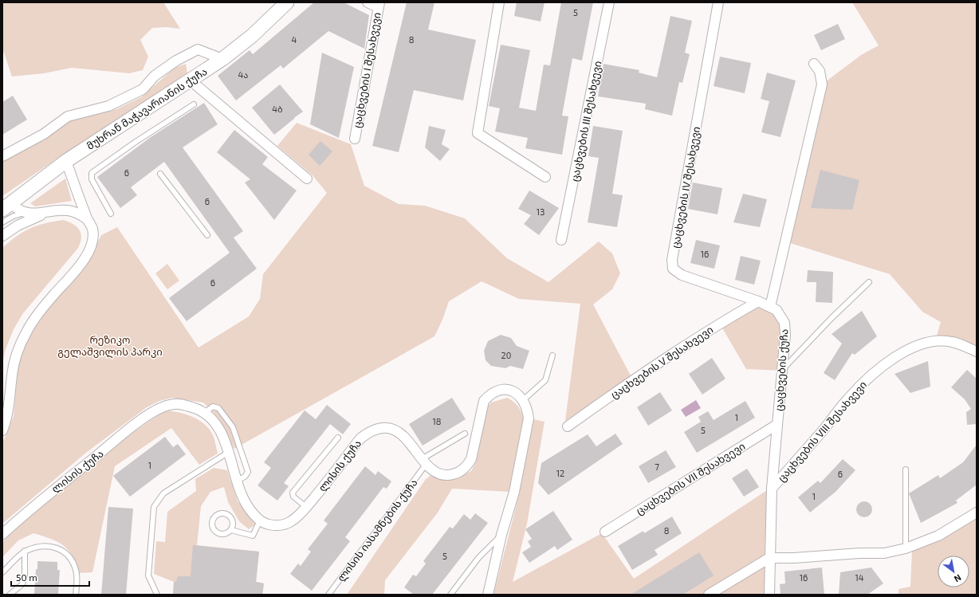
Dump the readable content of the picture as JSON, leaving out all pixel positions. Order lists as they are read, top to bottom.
{
  "streets": {
    "main road": ["მუხრან მაჭავარიანის ქუჩა"],
    "street": [
      "ცაცხვების I შესახვევი",
      "ცაცხვების III შესახვევი",
      "ცაცხვების IV შესახვევი",
      "ცაცხვების V შესახვევი",
      "ცაცხვების ქუჩა",
      "ცაცხვების VIII შესახვევი",
      "ლისის ქუჩა",
      "ცაცხვების VII შესახვევი"
    ],
    "lane": ["ლისის იასამნების ქუჩა"]
  },
  "crossings": [
    ["ცაცხვების IV შესახვევი", "ცაცხვების V შესახვევი"],
    ["ცაცხვების IV შესახვევი", "ცაცხვების ქუჩა"],
    ["ცაცხვების ქუჩა", "ცაცხვების VIII შესახვევი"],
    ["ცაცხვების ქუჩა", "ცაცხვების VII შესახვევი"],
    ["ლისის ქუჩა", "ლისის იასამნების ქუჩა"]
  ],
  "parks": ["რეზიკო გელაშვილის პარკი"],
  "house_numbers": [
    "5",
    "4",
    "8",
    "4ა",
    "4ბ",
    "6",
    "6",
    "13",
    "16",
    "6",
    "20",
    "1",
    "18",
    "5",
    "1",
    "7",
    "12",
    "6",
    "1",
    "8",
    "5",
    "16",
    "14"
  ],
  "scale_bar": "50 m",
  "north": "bottom right"
}
